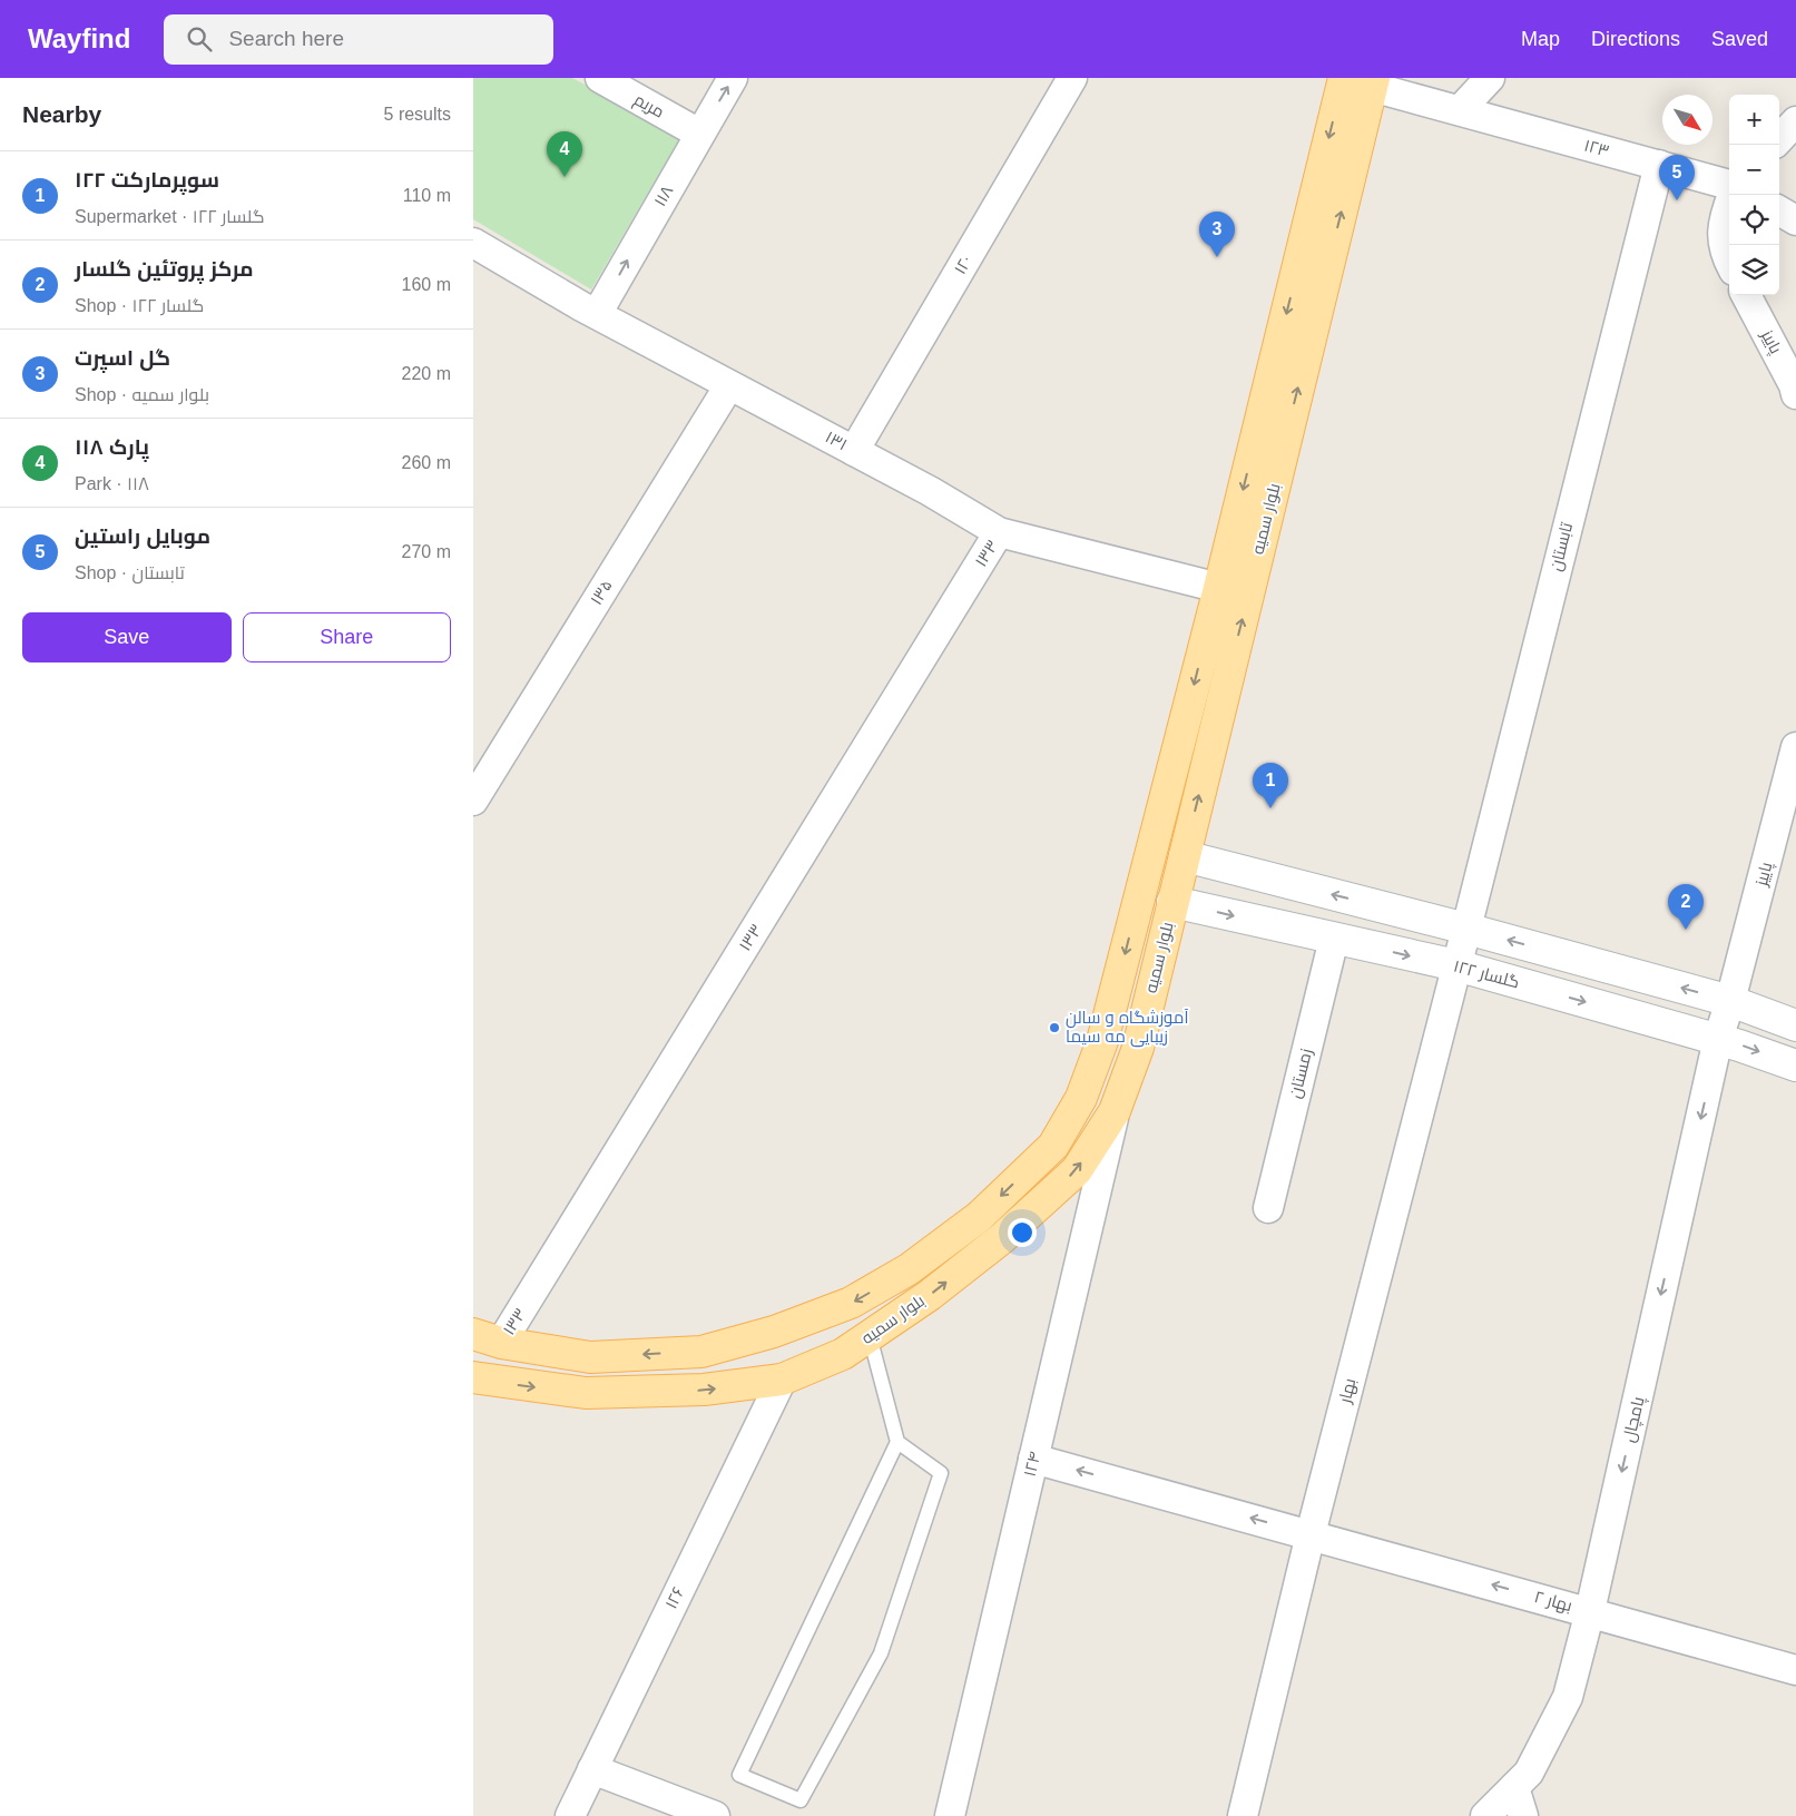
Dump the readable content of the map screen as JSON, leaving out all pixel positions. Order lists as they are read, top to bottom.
{
  "streets": {
    "main road": ["بلوار سمیه", "گلسار ۱۲۲"],
    "street": [
      "مریم",
      "۱۲۳",
      "۱۱۸",
      "۱۲۰",
      "پاییز",
      "۱۳۱",
      "تابستان",
      "۱۳۳",
      "۱۳۵",
      "زمستان",
      "بهار",
      "پامچال",
      "۱۲۴",
      "۱۲۶",
      "بهار ۲"
    ]
  },
  "crossings": [
    ["مریم", "۱۱۸"],
    ["۱۲۳", "بلوار سمیه"],
    ["۱۲۳", "تابستان"],
    ["۱۱۸", "۱۳۱"],
    ["۱۲۰", "۱۳۱"],
    ["پاییز", "گلسار ۱۲۲"],
    ["پاییز", "پامچال"],
    ["۱۳۱", "بلوار سمیه"],
    ["۱۳۱", "۱۳۳"],
    ["۱۳۱", "۱۳۵"],
    ["بلوار سمیه", "۱۳۳"],
    ["بلوار سمیه", "گلسار ۱۲۲"],
    ["بلوار سمیه", "۱۲۴"],
    ["بلوار سمیه", "۱۲۶"],
    ["تابستان", "گلسار ۱۲۲"],
    ["تابستان", "بهار"],
    ["گلسار ۱۲۲", "زمستان"],
    ["گلسار ۱۲۲", "بهار"],
    ["گلسار ۱۲۲", "پامچال"],
    ["بهار", "بهار ۲"],
    ["پامچال", "بهار ۲"],
    ["۱۲۴", "بهار ۲"]
  ],
  "one_way": ["۱۱۸", "پامچال", "بهار ۲"],
  "places": ["آموزشگاه و سالن زیبایی مه سیما"],
  "north": "bottom right",
  "page": {
    "header": "Wayfind",
    "search": "Search here",
    "nav": ["Map", "Directions", "Saved"],
    "heading": ["Nearby", "5 results"],
    "map_buttons": ["+", "−"],
    "pins": [
      "4",
      "5",
      "3",
      "1",
      "2"
    ],
    "list": [
      {
        "mark": "1",
        "name": "سوپرمارکت ۱۲۲",
        "note": "Supermarket · گلسار ۱۲۲",
        "value": "110 m"
      },
      {
        "mark": "2",
        "name": "مرکز پروتئین گلسار",
        "note": "Shop · گلسار ۱۲۲",
        "value": "160 m"
      },
      {
        "mark": "3",
        "name": "گل اسپرت",
        "note": "Shop · بلوار سمیه",
        "value": "220 m"
      },
      {
        "mark": "4",
        "name": "پارک ۱۱۸",
        "note": "Park · ۱۱۸",
        "value": "260 m"
      },
      {
        "mark": "5",
        "name": "موبایل راستین",
        "note": "Shop · تابستان",
        "value": "270 m"
      }
    ],
    "buttons": ["Save", "Share"]
  }
}
